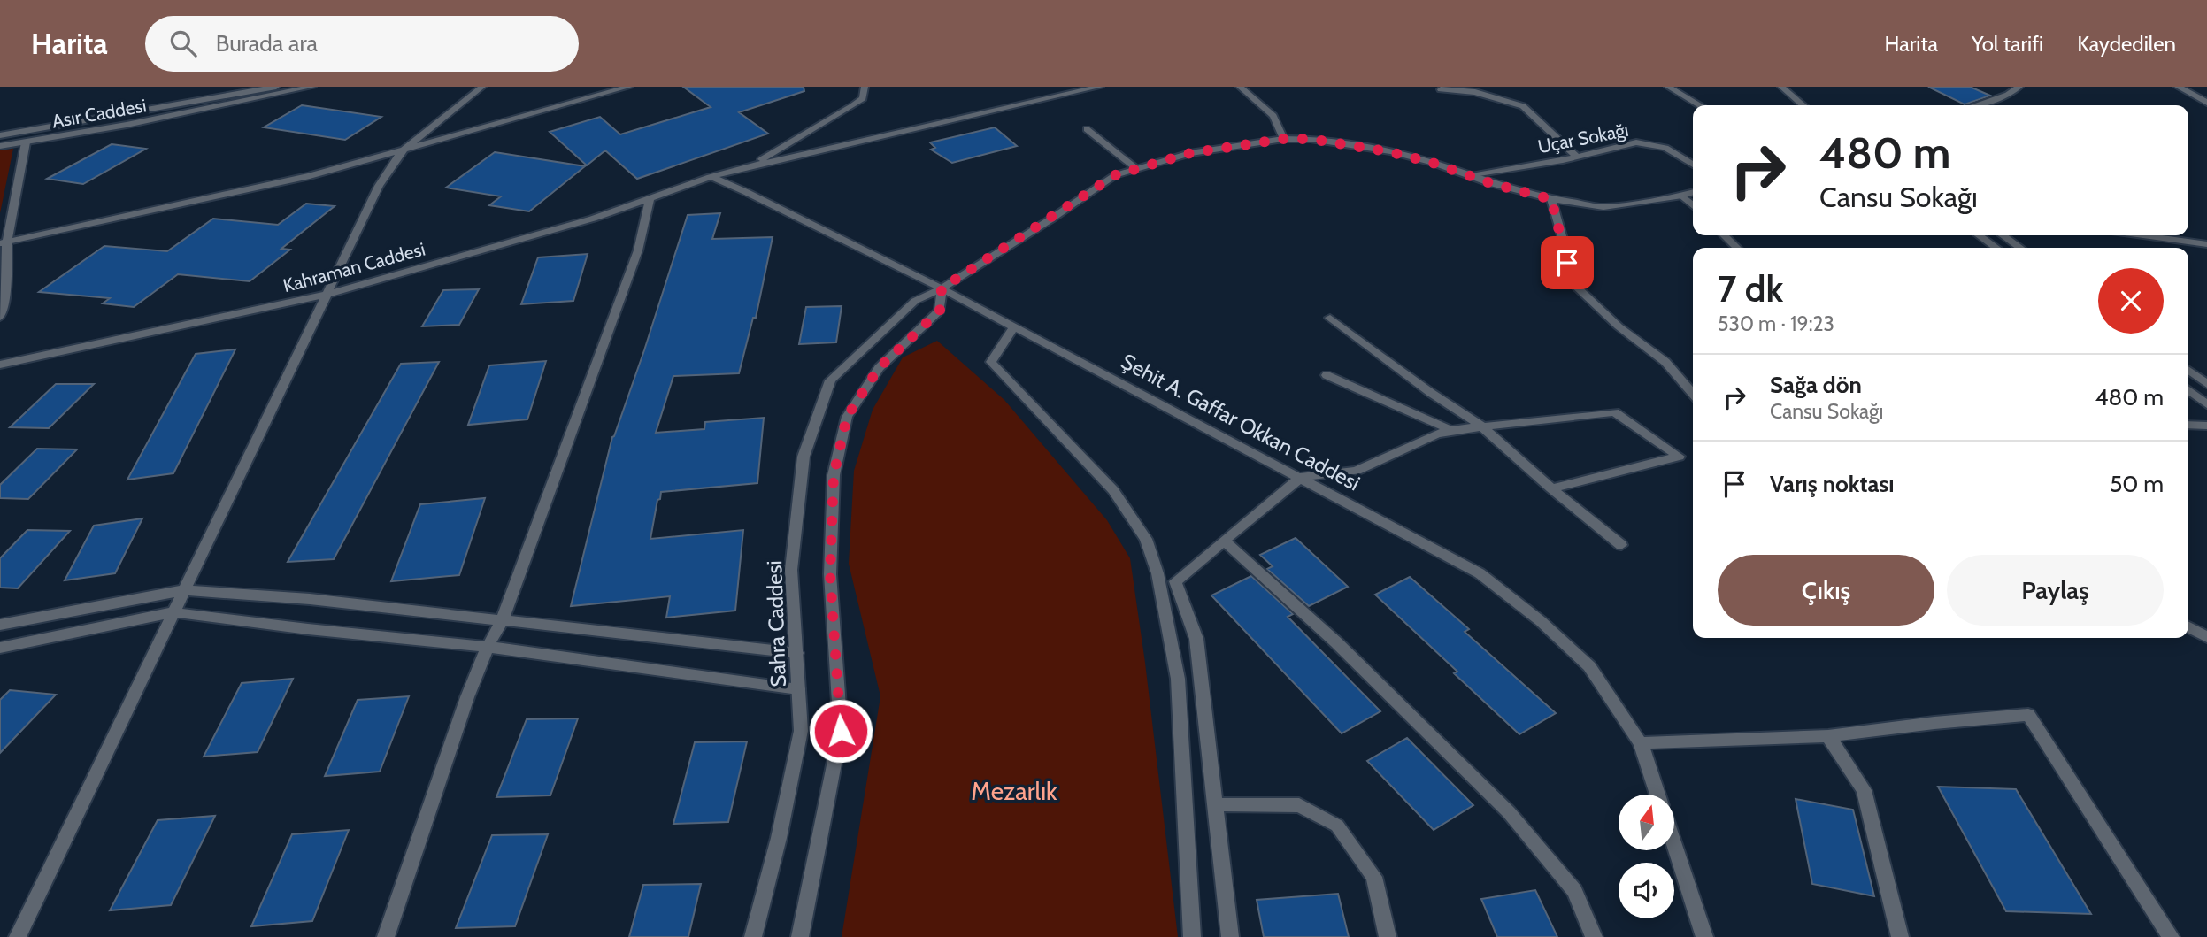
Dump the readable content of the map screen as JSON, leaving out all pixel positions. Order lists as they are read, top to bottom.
{
  "streets": {
    "street": [
      "Asır Caddesi",
      "Uçar Sokağı",
      "Kahraman Caddesi",
      "Şehit A. Gaffar Okkan Caddesi",
      "Sahra Caddesi"
    ]
  },
  "crossings": [
    ["Uçar Sokağı", "Sahra Caddesi"],
    ["Kahraman Caddesi", "Şehit A. Gaffar Okkan Caddesi"],
    ["Şehit A. Gaffar Okkan Caddesi", "Sahra Caddesi"]
  ],
  "parks": ["Mezarlık"],
  "north": "top",
  "page": {
    "header": "Harita",
    "search": "Burada ara",
    "nav": ["Harita", "Yol tarifi", "Kaydedilen"],
    "turn": ["480 m", "Cansu Sokağı"],
    "heading": ["7 dk", "530 m · 19:23"],
    "list": [
      {
        "name": "Sağa dön",
        "note": "Cansu Sokağı",
        "value": "480 m"
      },
      {
        "name": "Varış noktası",
        "value": "50 m"
      }
    ],
    "buttons": ["Çıkış", "Paylaş"]
  }
}
